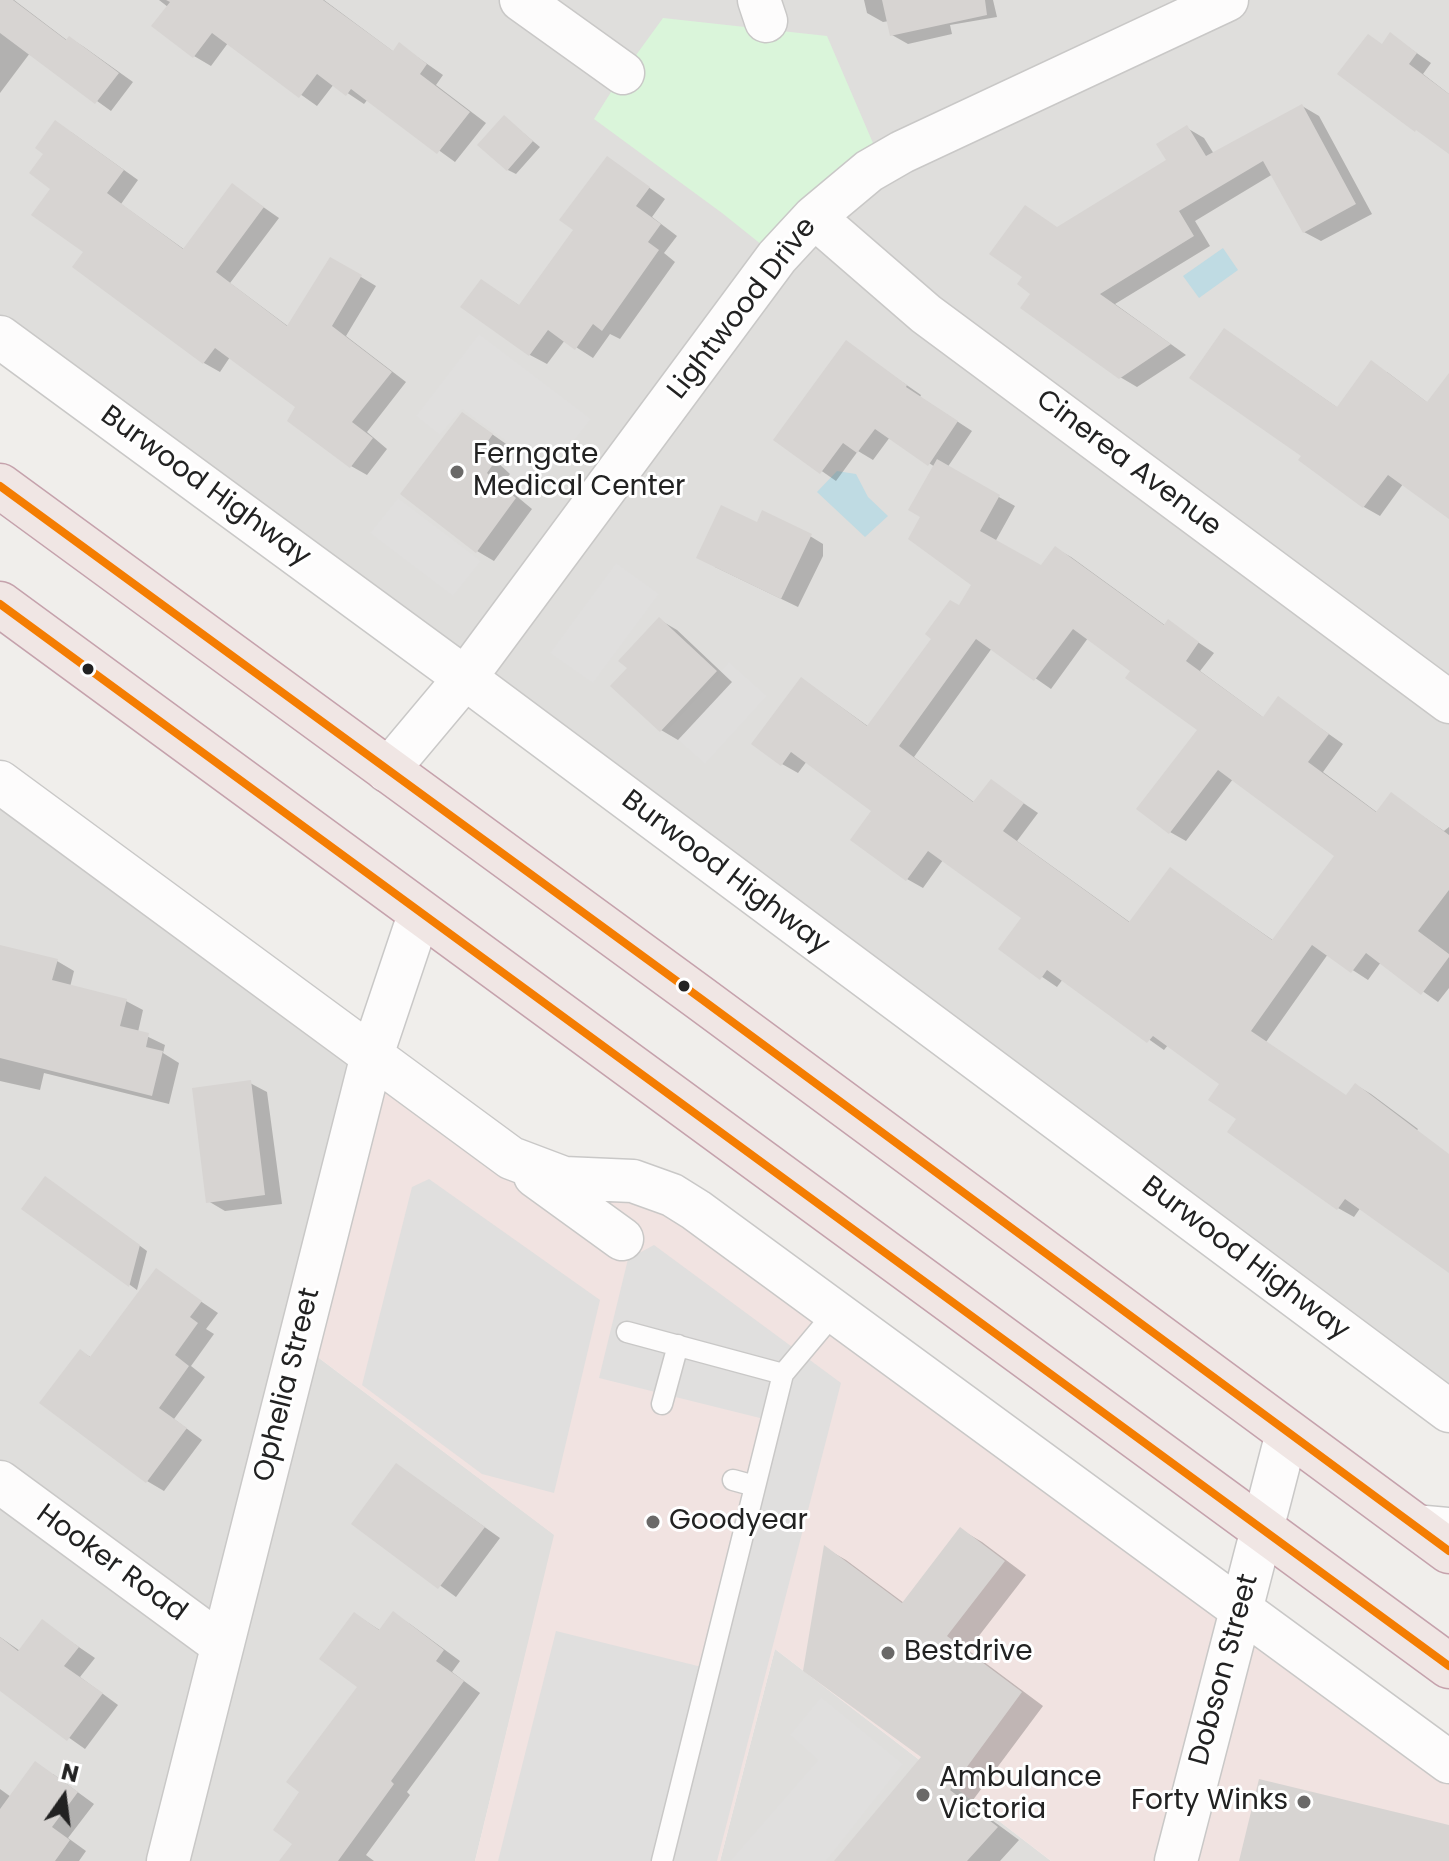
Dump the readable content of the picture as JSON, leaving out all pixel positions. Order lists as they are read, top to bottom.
{
  "streets": {
    "street": [
      "Lightwood Drive",
      "Cinerea Avenue",
      "Burwood Highway",
      "Ophelia Street",
      "Hooker Road",
      "Dobson Street"
    ]
  },
  "crossings": [
    ["Lightwood Drive", "Cinerea Avenue"],
    ["Lightwood Drive", "Burwood Highway"],
    ["Ophelia Street", "Hooker Road"]
  ],
  "places": [
    "Ferngate Medical Center",
    "Goodyear",
    "Bestdrive",
    "Ambulance Victoria",
    "Forty Winks"
  ],
  "north": "top"
}
